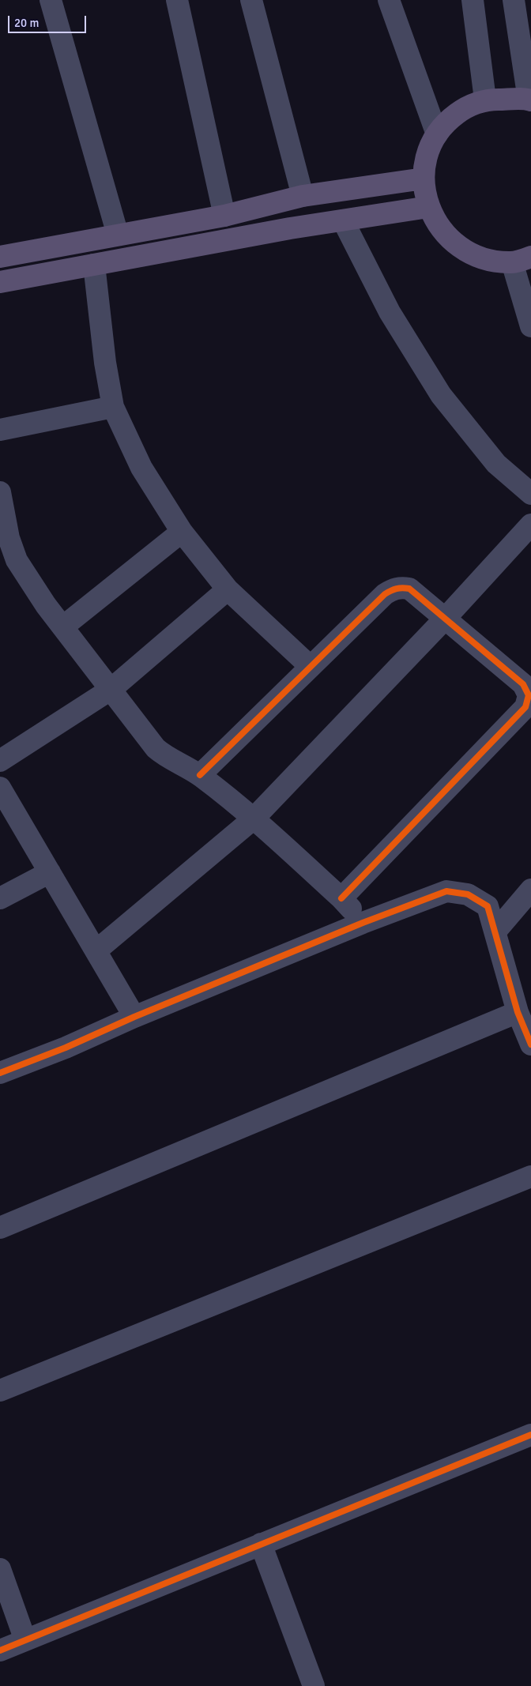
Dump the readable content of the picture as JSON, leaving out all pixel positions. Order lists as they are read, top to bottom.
{
  "scale_bar": "20 m"
}
